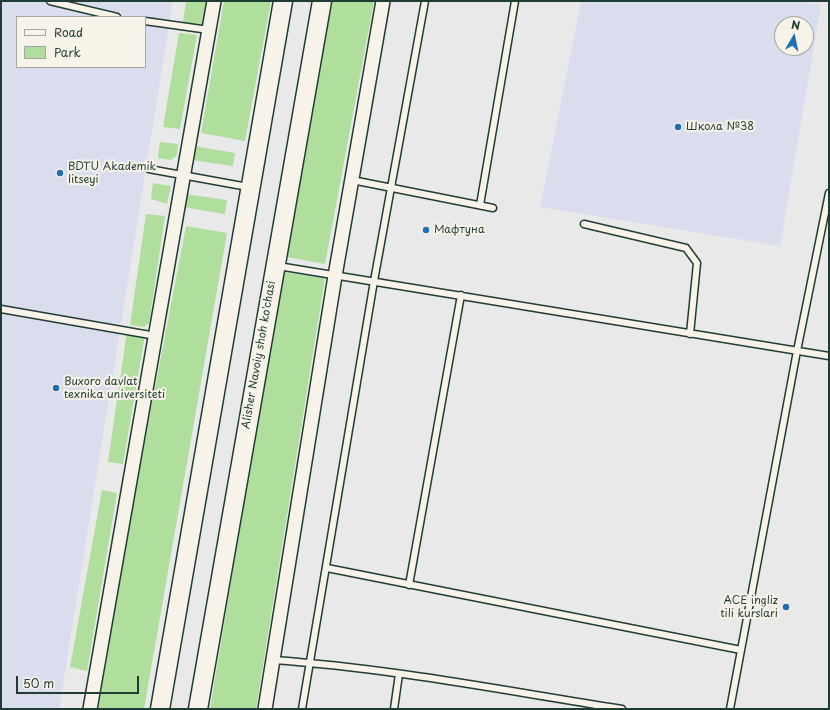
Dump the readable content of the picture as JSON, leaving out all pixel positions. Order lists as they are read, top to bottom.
{
  "streets": {
    "main road": ["Alisher Navoiy shoh ko'chasi"]
  },
  "places": [
    "Школа №38",
    "BDTU Akademik litseyi",
    "Мафтуна",
    "Buxoro davlat texnika universiteti",
    "ACE ingliz tili kurslari"
  ],
  "legend": ["Road", "Park"],
  "scale_bar": "50 m",
  "north": "top"
}
